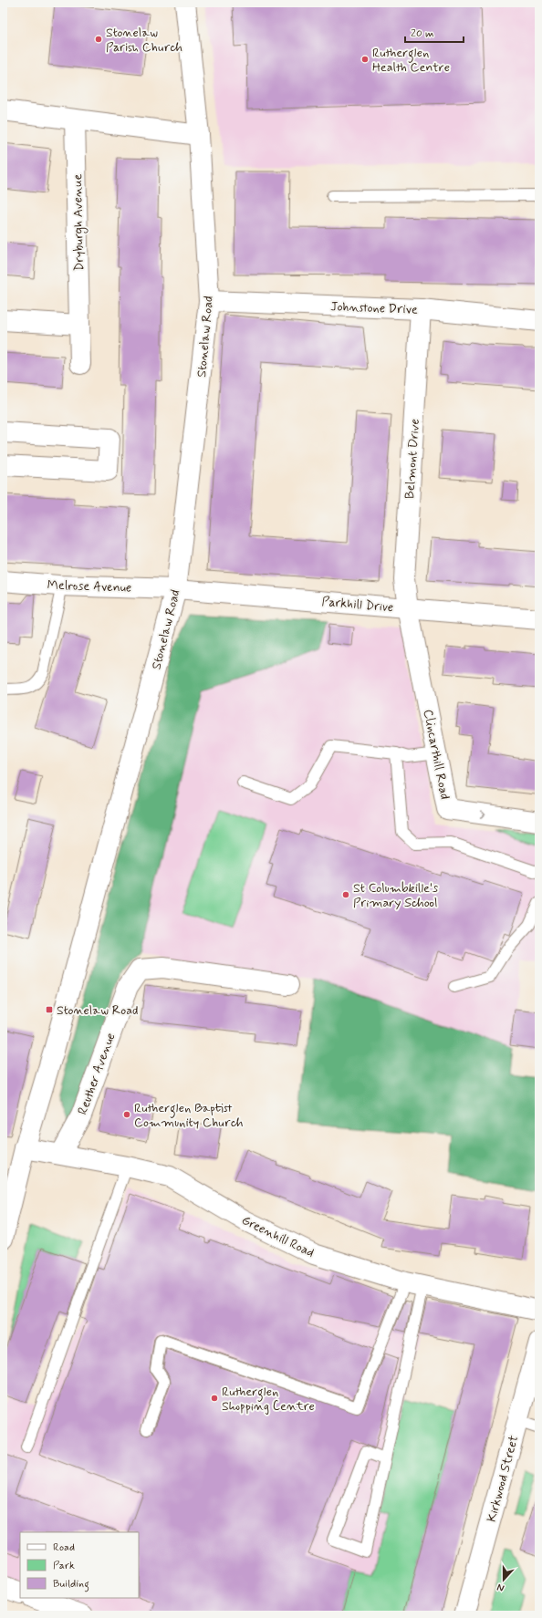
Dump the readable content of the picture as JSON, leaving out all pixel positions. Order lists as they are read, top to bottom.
{
  "streets": {
    "street": [
      "Dryburgh Avenue",
      "Johnstone Drive",
      "Stonelaw Road",
      "Belmont Drive",
      "Melrose Avenue",
      "Parkhill Drive",
      "Clincarthill Road",
      "Reuther Avenue",
      "Greenhill Road",
      "Kirkwood Street"
    ]
  },
  "crossings": [
    ["Johnstone Drive", "Stonelaw Road"],
    ["Johnstone Drive", "Belmont Drive"],
    ["Stonelaw Road", "Melrose Avenue"],
    ["Stonelaw Road", "Parkhill Drive"],
    ["Stonelaw Road", "Greenhill Road"],
    ["Belmont Drive", "Parkhill Drive"],
    ["Belmont Drive", "Clincarthill Road"],
    ["Melrose Avenue", "Parkhill Drive"],
    ["Parkhill Drive", "Clincarthill Road"],
    ["Reuther Avenue", "Greenhill Road"]
  ],
  "one_way": ["Clincarthill Road"],
  "places": {
    "other": [
      "Stonelaw Parish Church",
      "Rutherglen Health Centre",
      "St Columbkille's Primary School",
      "Rutherglen Baptist Community Church",
      "Rutherglen Shopping Centre"
    ],
    "transit": ["Stonelaw Road"]
  },
  "legend": ["Road", "Park", "Building"],
  "scale_bar": "20 m",
  "north": "bottom"
}
